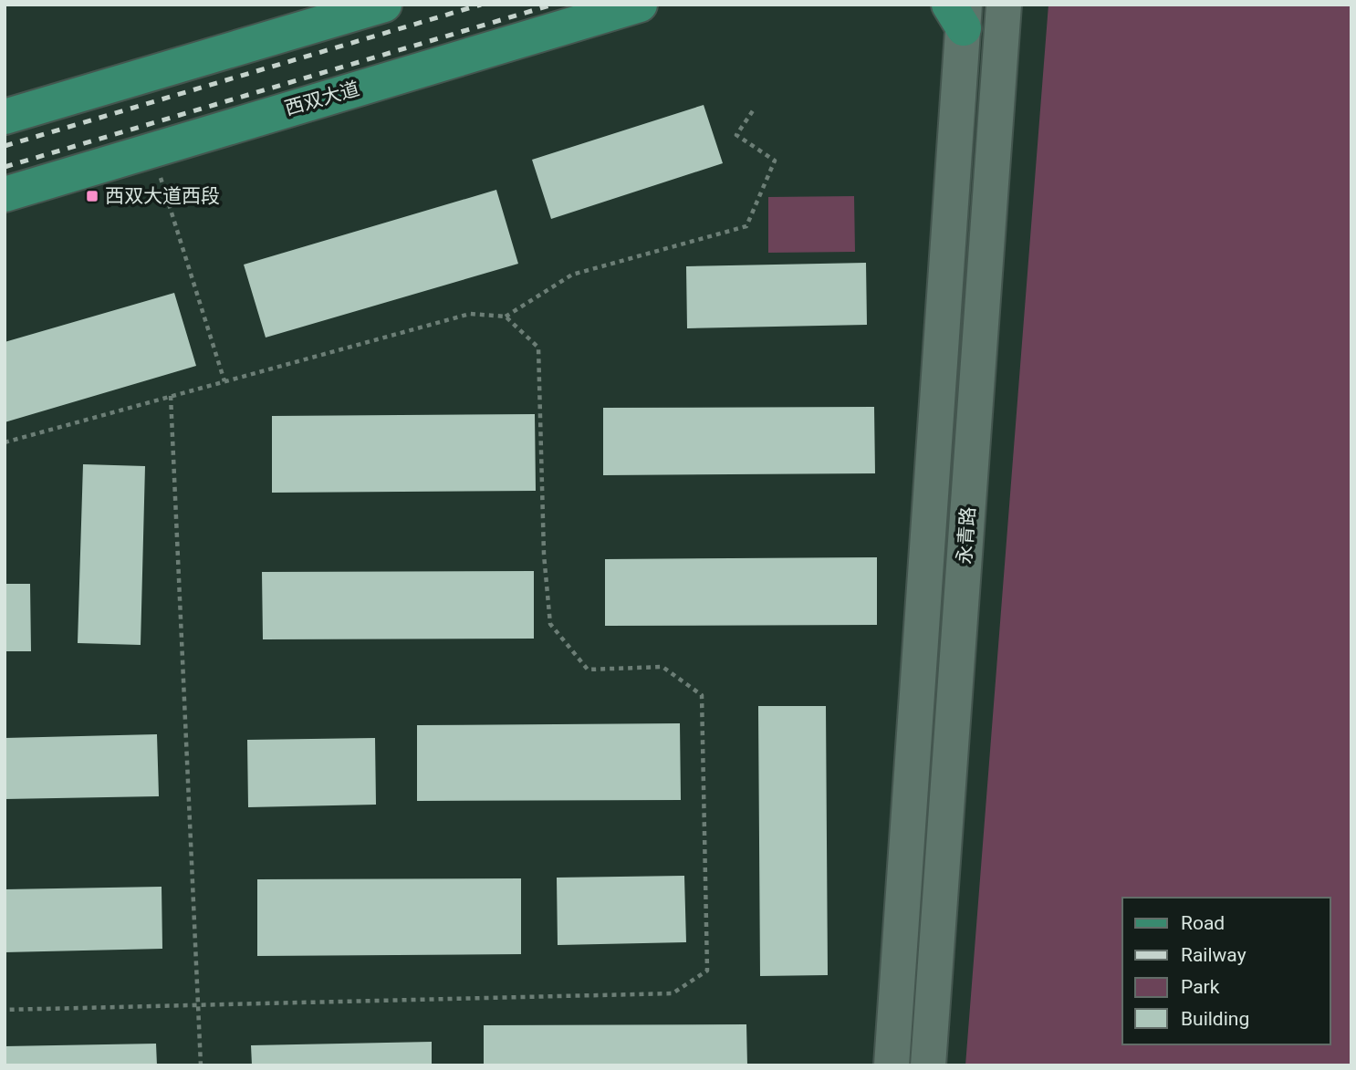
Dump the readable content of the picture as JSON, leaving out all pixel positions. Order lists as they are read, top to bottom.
{
  "streets": {
    "main road": ["西双大道", "永青路"]
  },
  "places": {
    "transit": ["西双大道西段"]
  },
  "legend": [
    "Road",
    "Railway",
    "Park",
    "Building"
  ]
}
